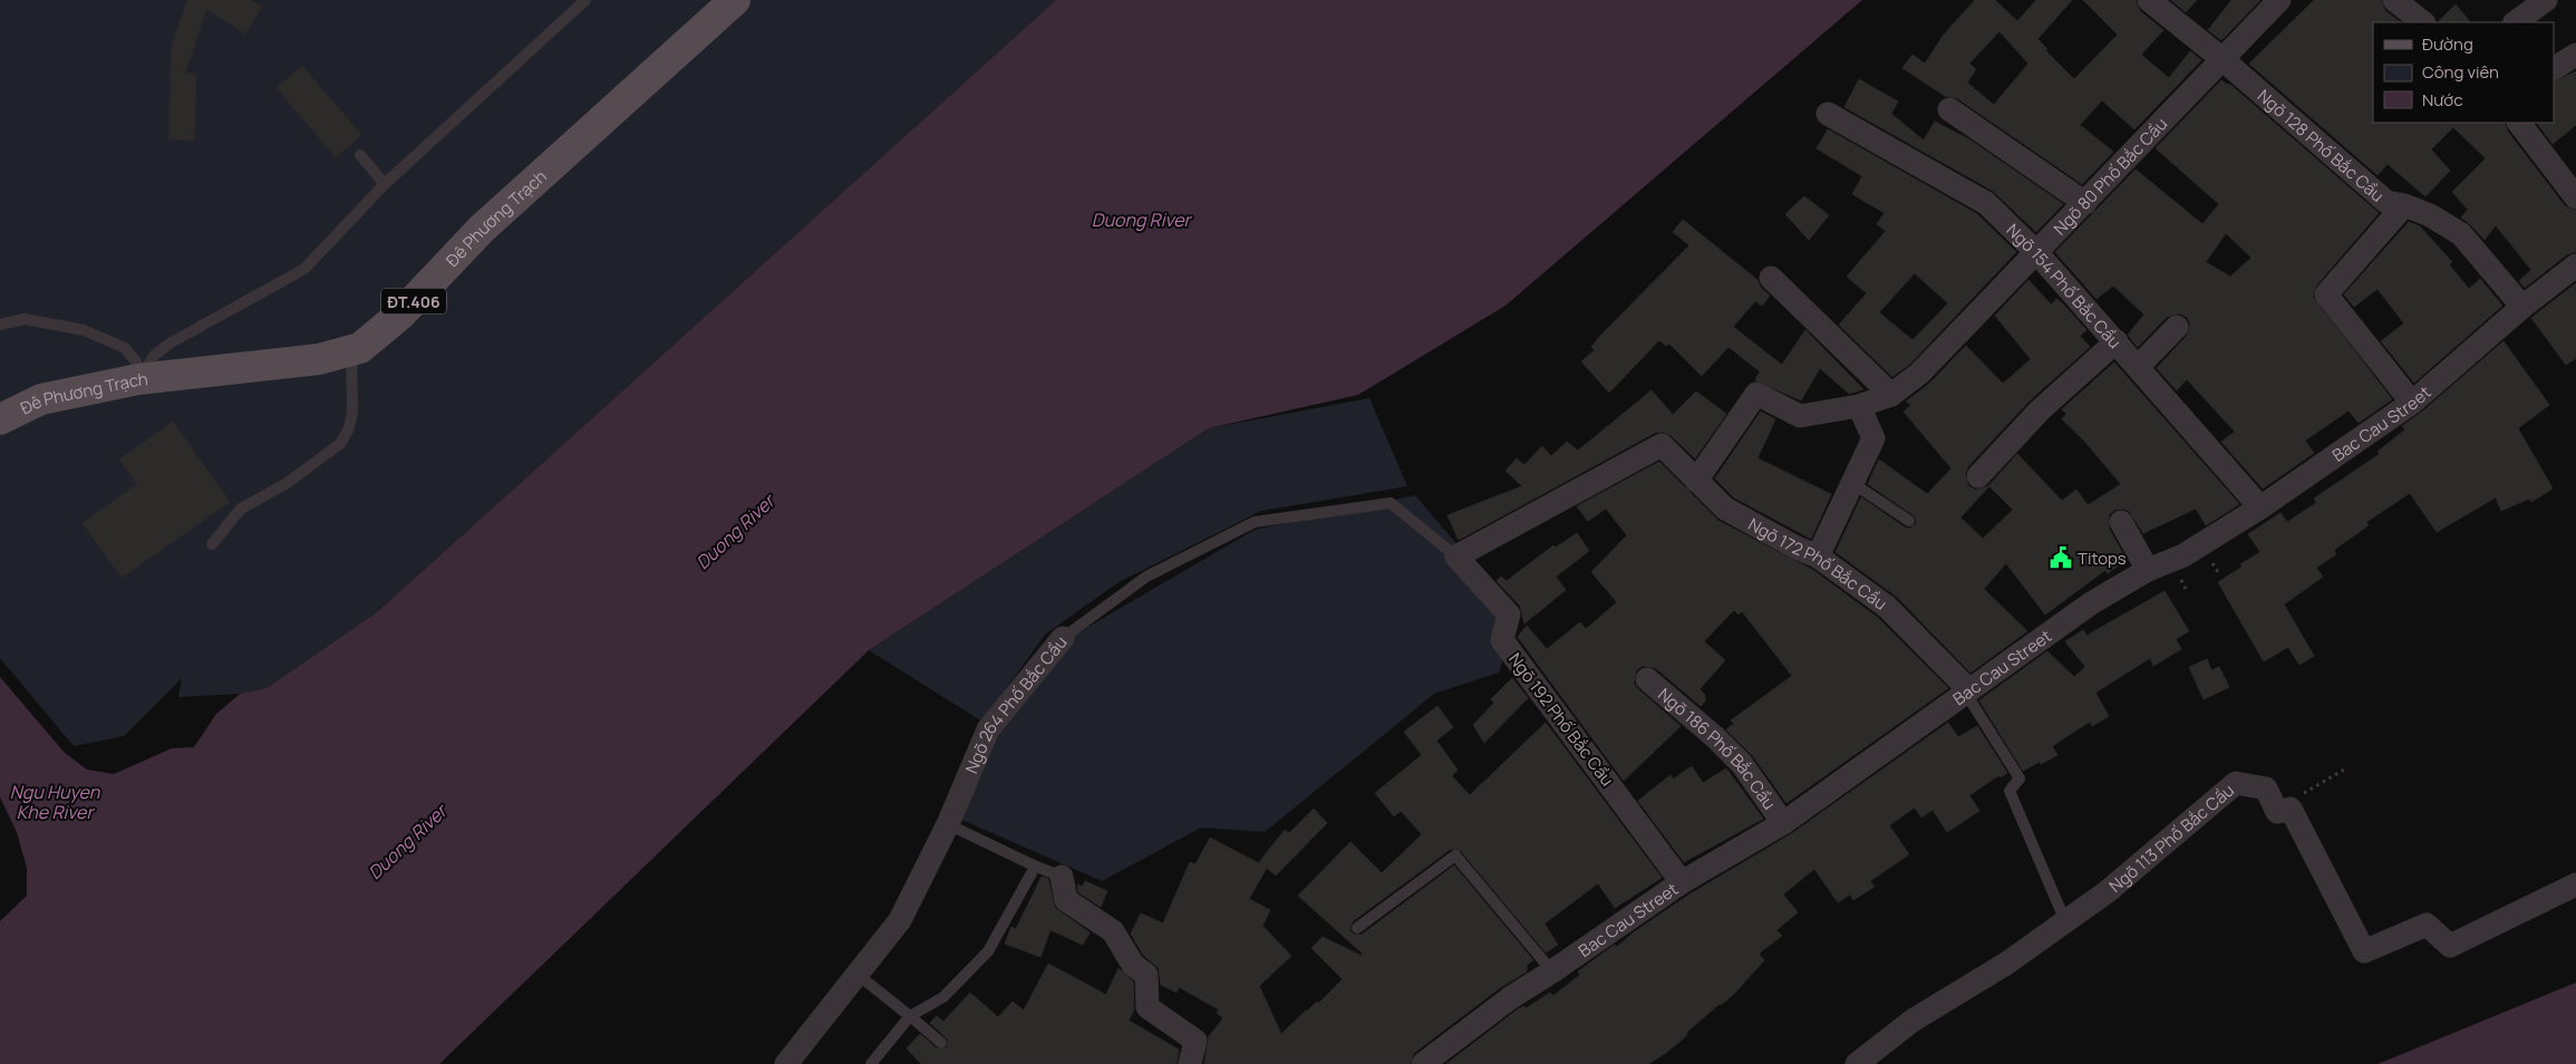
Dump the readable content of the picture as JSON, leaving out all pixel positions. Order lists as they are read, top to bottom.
{
  "streets": {
    "main road": ["Đê Phương Trạch", "ĐT.406"],
    "street": [
      "Ngõ 128 Phố Bắc Cầu",
      "Ngõ 80 Phố Bắc Cầu",
      "Ngõ 154 Phố Bắc Cầu",
      "Bac Cau Street",
      "Ngõ 172 Phố Bắc Cầu",
      "Ngõ 264 Phố Bắc Cầu",
      "Ngõ 192 Phố Bắc Cầu",
      "Ngõ 186 Phố Bắc Cầu",
      "Ngõ 113 Phố Bắc Cầu"
    ]
  },
  "crossings": [
    ["Ngõ 128 Phố Bắc Cầu", "Ngõ 80 Phố Bắc Cầu"],
    ["Ngõ 128 Phố Bắc Cầu", "Bac Cau Street"],
    ["Ngõ 80 Phố Bắc Cầu", "Ngõ 154 Phố Bắc Cầu"],
    ["Ngõ 80 Phố Bắc Cầu", "Ngõ 172 Phố Bắc Cầu"],
    ["Ngõ 154 Phố Bắc Cầu", "Bac Cau Street"],
    ["Bac Cau Street", "Ngõ 172 Phố Bắc Cầu"],
    ["Bac Cau Street", "Ngõ 192 Phố Bắc Cầu"],
    ["Bac Cau Street", "Ngõ 186 Phố Bắc Cầu"],
    ["Ngõ 172 Phố Bắc Cầu", "Ngõ 264 Phố Bắc Cầu"],
    ["Ngõ 172 Phố Bắc Cầu", "Ngõ 192 Phố Bắc Cầu"],
    ["Ngõ 264 Phố Bắc Cầu", "Ngõ 192 Phố Bắc Cầu"]
  ],
  "water": ["Duong River", "Ngu Huyen Khe River"],
  "places": {
    "public building": ["Titops"]
  },
  "legend": ["Đường", "Công viên", "Nước"]
}
